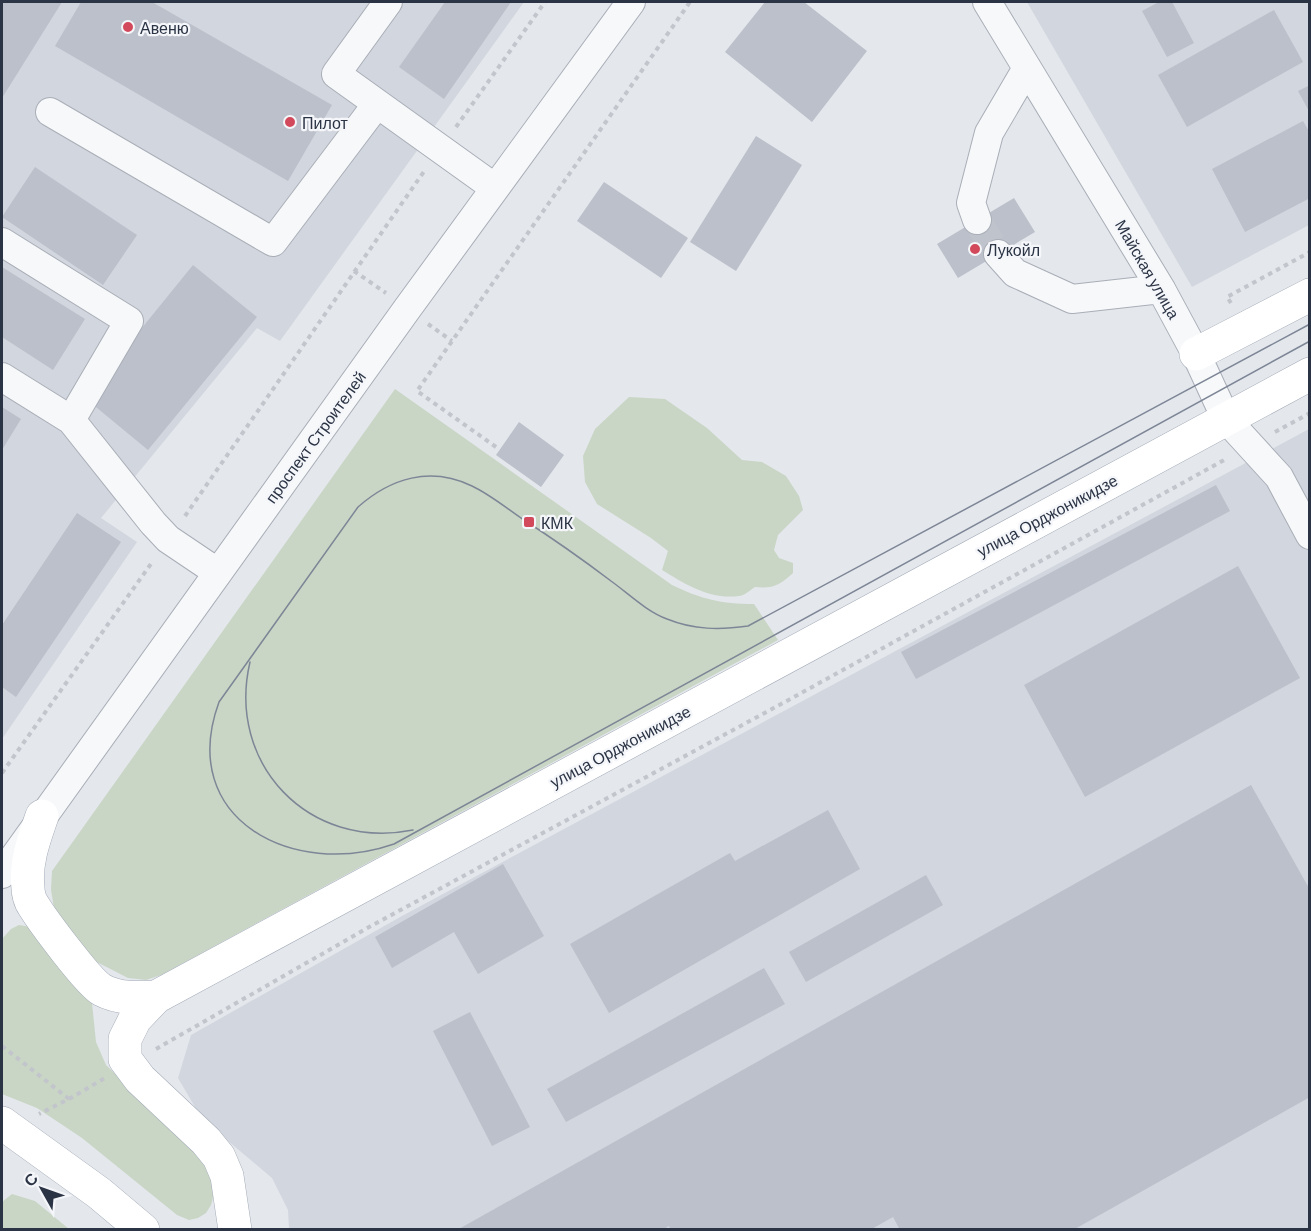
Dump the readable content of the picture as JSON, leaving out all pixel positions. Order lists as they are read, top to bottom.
{
  "streets": {
    "main road": ["улица Орджоникидзе"],
    "street": ["Майская улица", "проспект Строителей"]
  },
  "crossings": [
    ["Майская улица", "улица Орджоникидзе"],
    ["проспект Строителей", "улица Орджоникидзе"]
  ],
  "places": {
    "other": ["Авеню", "Пилот", "Лукойл"],
    "transit": ["КМК"]
  },
  "north": "top left"
}
